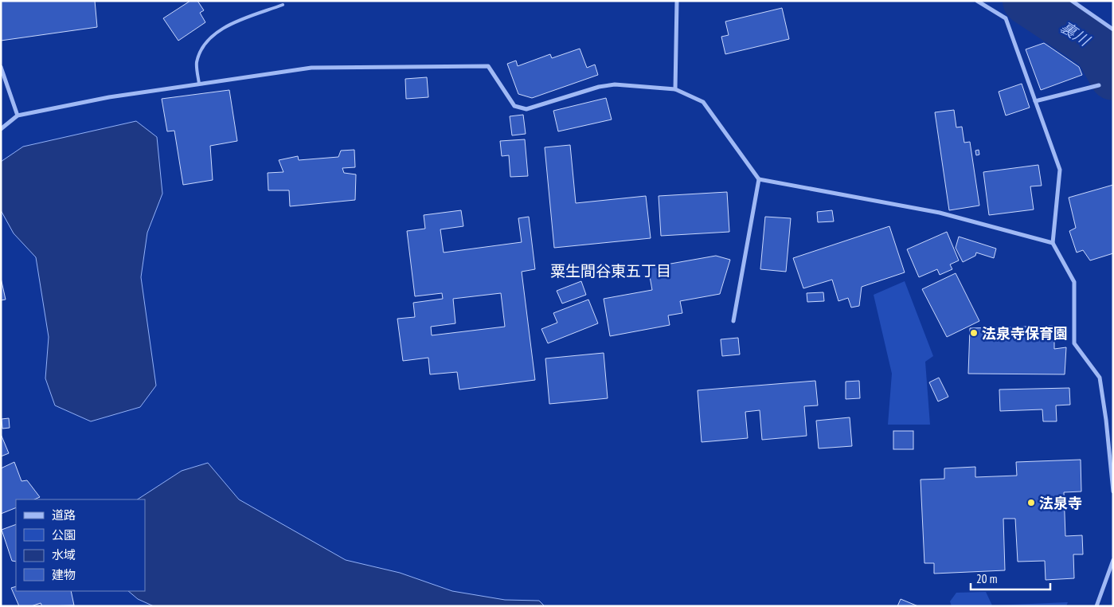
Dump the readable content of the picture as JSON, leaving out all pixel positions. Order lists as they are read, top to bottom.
{
  "districts": ["粟生間谷東五丁目"],
  "water": ["裏川"],
  "places": ["法泉寺保育園", "法泉寺"],
  "legend": [
    "道路",
    "公園",
    "水域",
    "建物"
  ],
  "scale_bar": "20 m"
}
